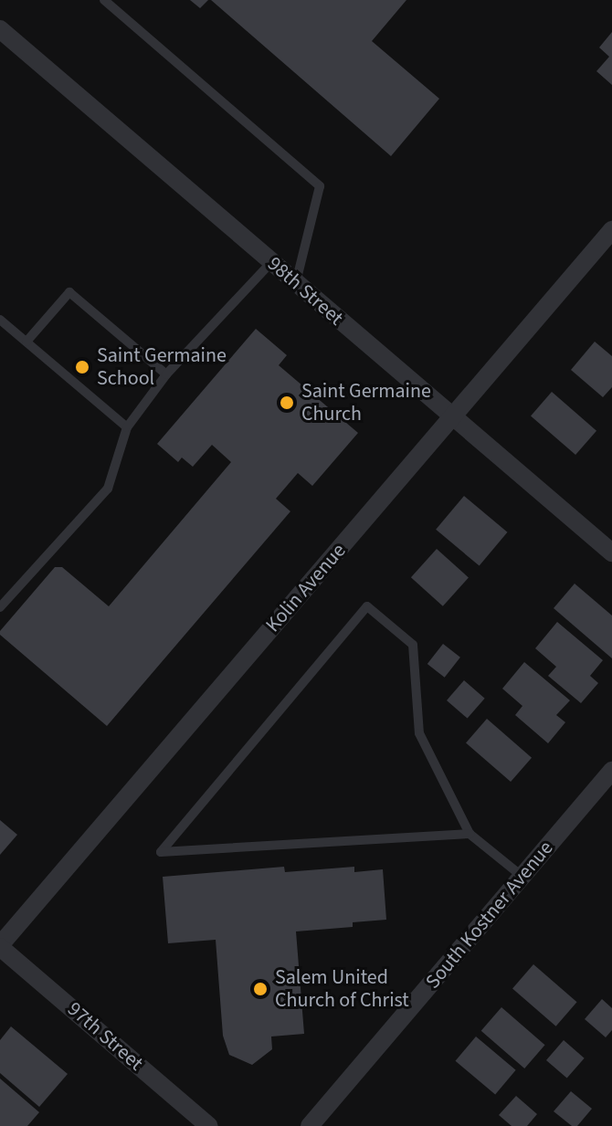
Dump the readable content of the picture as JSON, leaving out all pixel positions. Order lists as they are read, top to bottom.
{
  "streets": {
    "street": [
      "98th Street",
      "Kolin Avenue",
      "South Kostner Avenue",
      "97th Street"
    ]
  },
  "crossings": [
    ["98th Street", "Kolin Avenue"],
    ["Kolin Avenue", "97th Street"]
  ],
  "places": ["Saint Germaine School", "Saint Germaine Church", "Salem United Church of Christ"]
}
